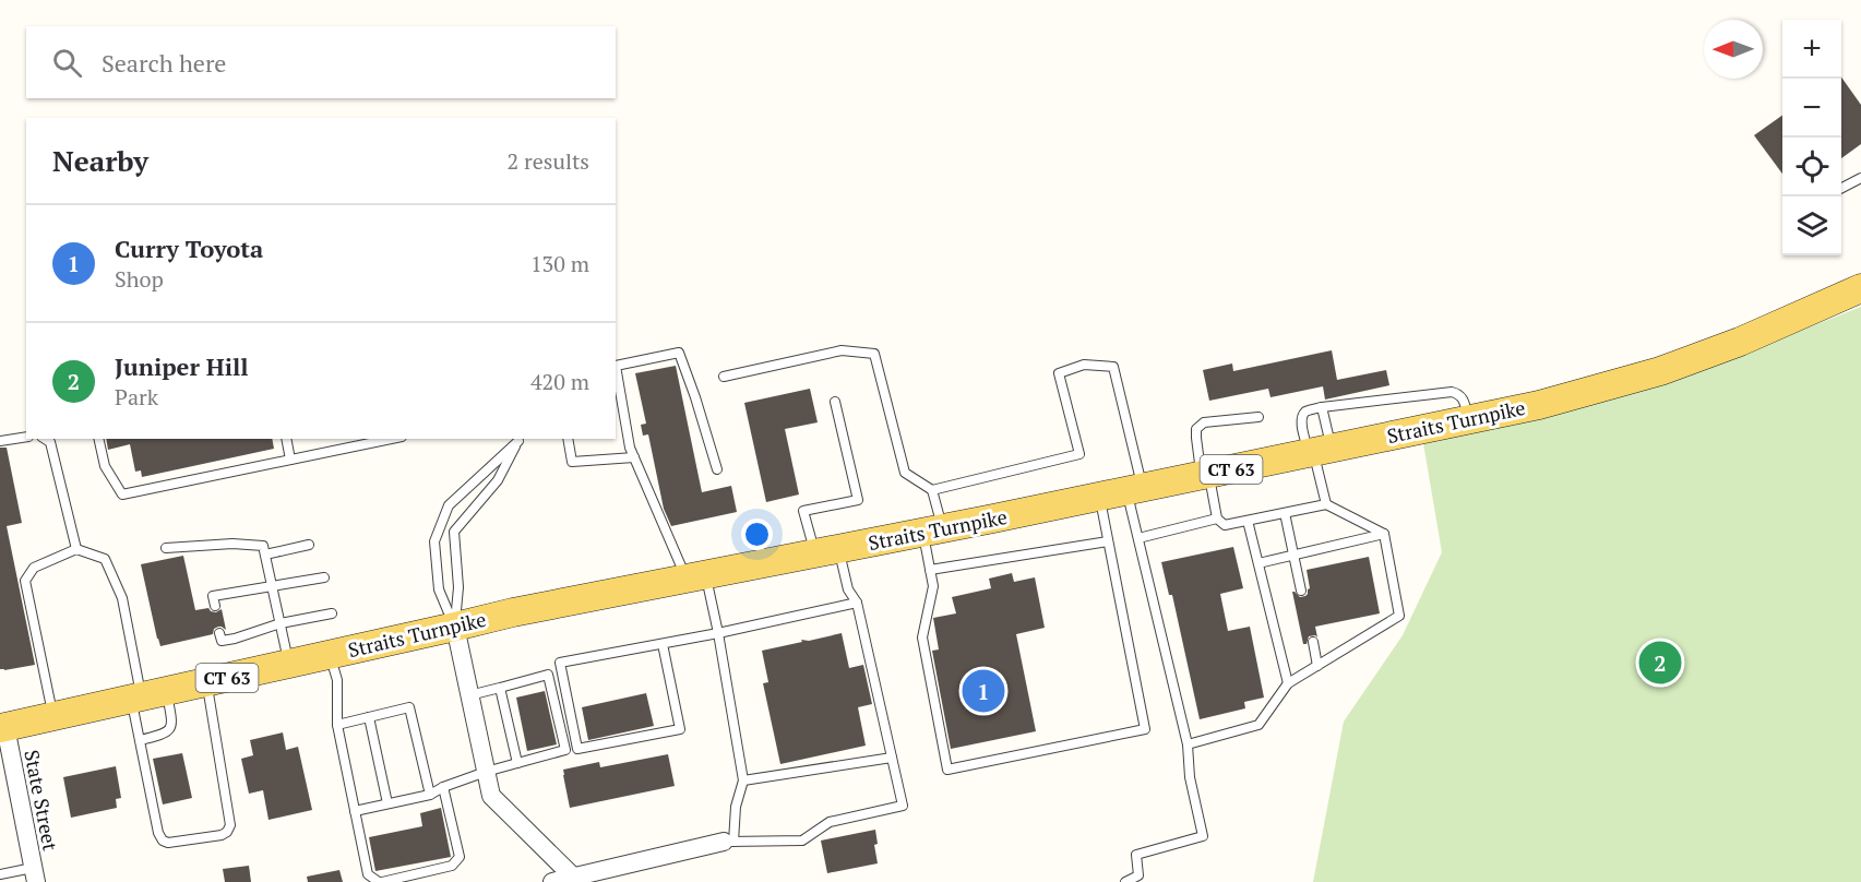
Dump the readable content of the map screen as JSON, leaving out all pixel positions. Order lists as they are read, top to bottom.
{
  "streets": {
    "main road": ["Straits Turnpike", "CT 63"],
    "street": ["State Street"]
  },
  "crossings": [
    ["Straits Turnpike", "State Street"]
  ],
  "north": "left",
  "page": {
    "map_buttons": ["+", "−"],
    "search": "Search here",
    "heading": ["Nearby", "2 results"],
    "list": [
      {
        "mark": "1",
        "name": "Curry Toyota",
        "note": "Shop",
        "value": "130 m"
      },
      {
        "mark": "2",
        "name": "Juniper Hill",
        "note": "Park",
        "value": "420 m"
      }
    ],
    "pins": ["2", "1"]
  }
}
